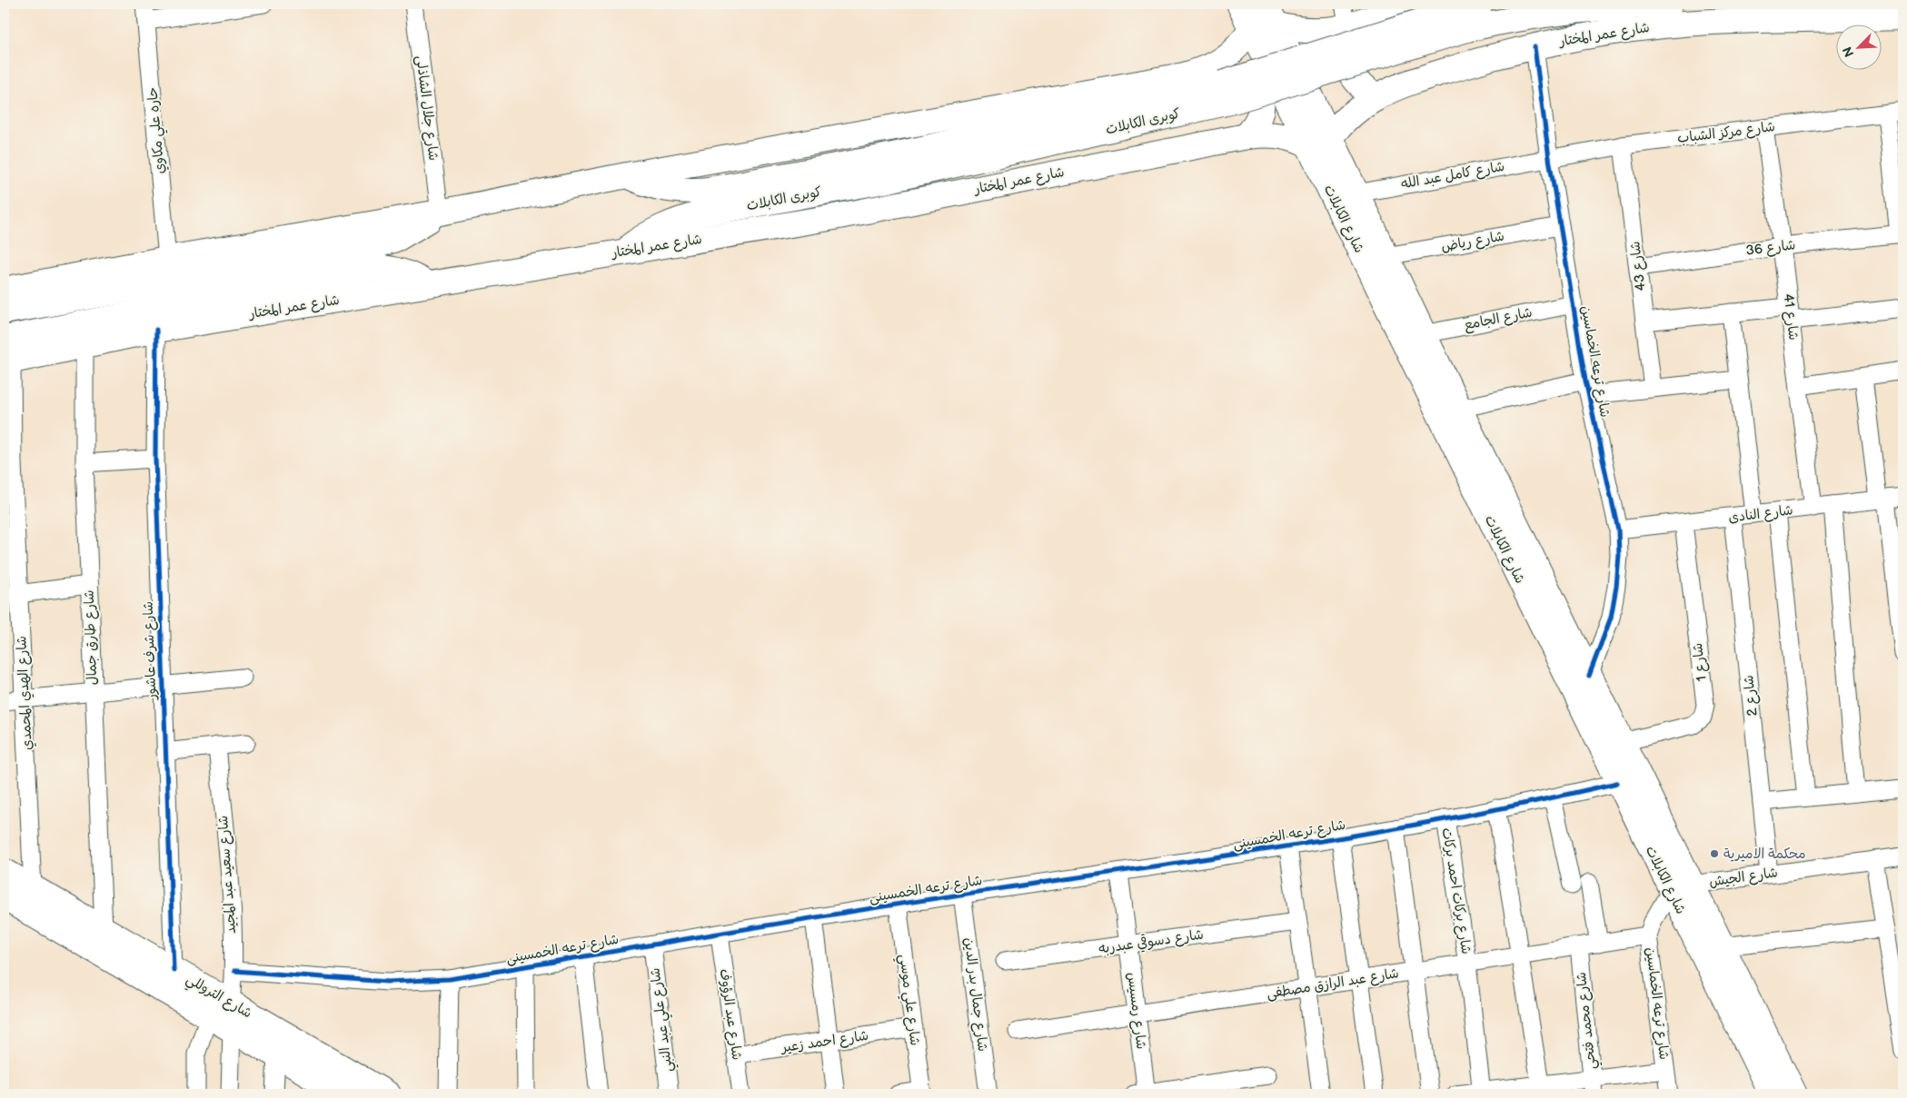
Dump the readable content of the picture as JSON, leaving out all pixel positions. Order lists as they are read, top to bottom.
{
  "streets": {
    "main road": [
      "شارع عمر المختار",
      "كوبرى الكابلات",
      "شارع الكابلات",
      "شارع التروللي"
    ],
    "street": [
      "شارع جلال الشاذلى",
      "حاره علي مكاوي",
      "شارع مركز الشباب",
      "شارع كامل عبد الله",
      "شارع رياض",
      "شارع 36",
      "شارع 43",
      "شارع 41",
      "شارع الجامع",
      "شارع ترعه الخماسين",
      "شارع النادى",
      "شارع طارق جمال",
      "شارع شرف عاشور",
      "شارع 1",
      "شارع الهدي المحمدي",
      "شارع 2",
      "شارع ترعه الخمسينى",
      "شارع سعيد عبد المجيد",
      "شارع الجيش",
      "شارع بركات احمد بركات",
      "شارع دسوقي عبدربه",
      "شارع عبد الرازق مصطفى",
      "شارع جمال بدر الدين",
      "شارع علي موسي",
      "شارع رمسيس",
      "شارع عبد الرؤوف",
      "شارع علي عبد النبي",
      "شارع محمد فتحي",
      "شارع احمد زعير"
    ]
  },
  "crossings": [
    ["شارع عمر المختار", "كوبرى الكابلات"],
    ["شارع عمر المختار", "شارع الكابلات"],
    ["شارع عمر المختار", "شارع ترعه الخماسين"],
    ["شارع عمر المختار", "شارع طارق جمال"],
    ["شارع عمر المختار", "شارع شرف عاشور"],
    ["شارع عمر المختار", "شارع الهدي المحمدي"],
    ["شارع جلال الشاذلى", "كوبرى الكابلات"],
    ["شارع مركز الشباب", "شارع كامل عبد الله"],
    ["شارع مركز الشباب", "شارع 43"],
    ["شارع مركز الشباب", "شارع 41"],
    ["شارع مركز الشباب", "شارع ترعه الخماسين"],
    ["شارع كامل عبد الله", "شارع الكابلات"],
    ["شارع كامل عبد الله", "شارع ترعه الخماسين"],
    ["شارع الكابلات", "شارع رياض"],
    ["شارع الكابلات", "شارع الجامع"],
    ["شارع الكابلات", "شارع ترعه الخماسين"],
    ["شارع الكابلات", "شارع 1"],
    ["شارع الكابلات", "شارع ترعه الخمسينى"],
    ["شارع الكابلات", "شارع الجيش"],
    ["شارع رياض", "شارع ترعه الخماسين"],
    ["شارع 36", "شارع 43"],
    ["شارع 36", "شارع 41"],
    ["شارع 41", "شارع النادى"],
    ["شارع الجامع", "شارع ترعه الخماسين"],
    ["شارع ترعه الخماسين", "شارع النادى"],
    ["شارع ترعه الخماسين", "شارع الجيش"],
    ["شارع ترعه الخماسين", "شارع عبد الرازق مصطفى"],
    ["شارع النادى", "شارع 1"],
    ["شارع النادى", "شارع 2"],
    ["شارع طارق جمال", "شارع التروللي"],
    ["شارع شرف عاشور", "شارع التروللي"],
    ["شارع الهدي المحمدي", "شارع التروللي"],
    ["شارع 2", "شارع الجيش"],
    ["شارع ترعه الخمسينى", "شارع سعيد عبد المجيد"],
    ["شارع ترعه الخمسينى", "شارع بركات احمد بركات"],
    ["شارع ترعه الخمسينى", "شارع جمال بدر الدين"],
    ["شارع ترعه الخمسينى", "شارع علي موسي"],
    ["شارع ترعه الخمسينى", "شارع رمسيس"],
    ["شارع ترعه الخمسينى", "شارع عبد الرؤوف"],
    ["شارع ترعه الخمسينى", "شارع علي عبد النبي"],
    ["شارع سعيد عبد المجيد", "شارع التروللي"],
    ["شارع بركات احمد بركات", "شارع عبد الرازق مصطفى"],
    ["شارع دسوقي عبدربه", "شارع رمسيس"],
    ["شارع عبد الرازق مصطفى", "شارع رمسيس"],
    ["شارع عبد الرازق مصطفى", "شارع محمد فتحي"],
    ["شارع علي موسي", "شارع احمد زعير"],
    ["شارع عبد الرؤوف", "شارع احمد زعير"]
  ],
  "places": ["محكمة الاميرية"],
  "north": "bottom left"
}
